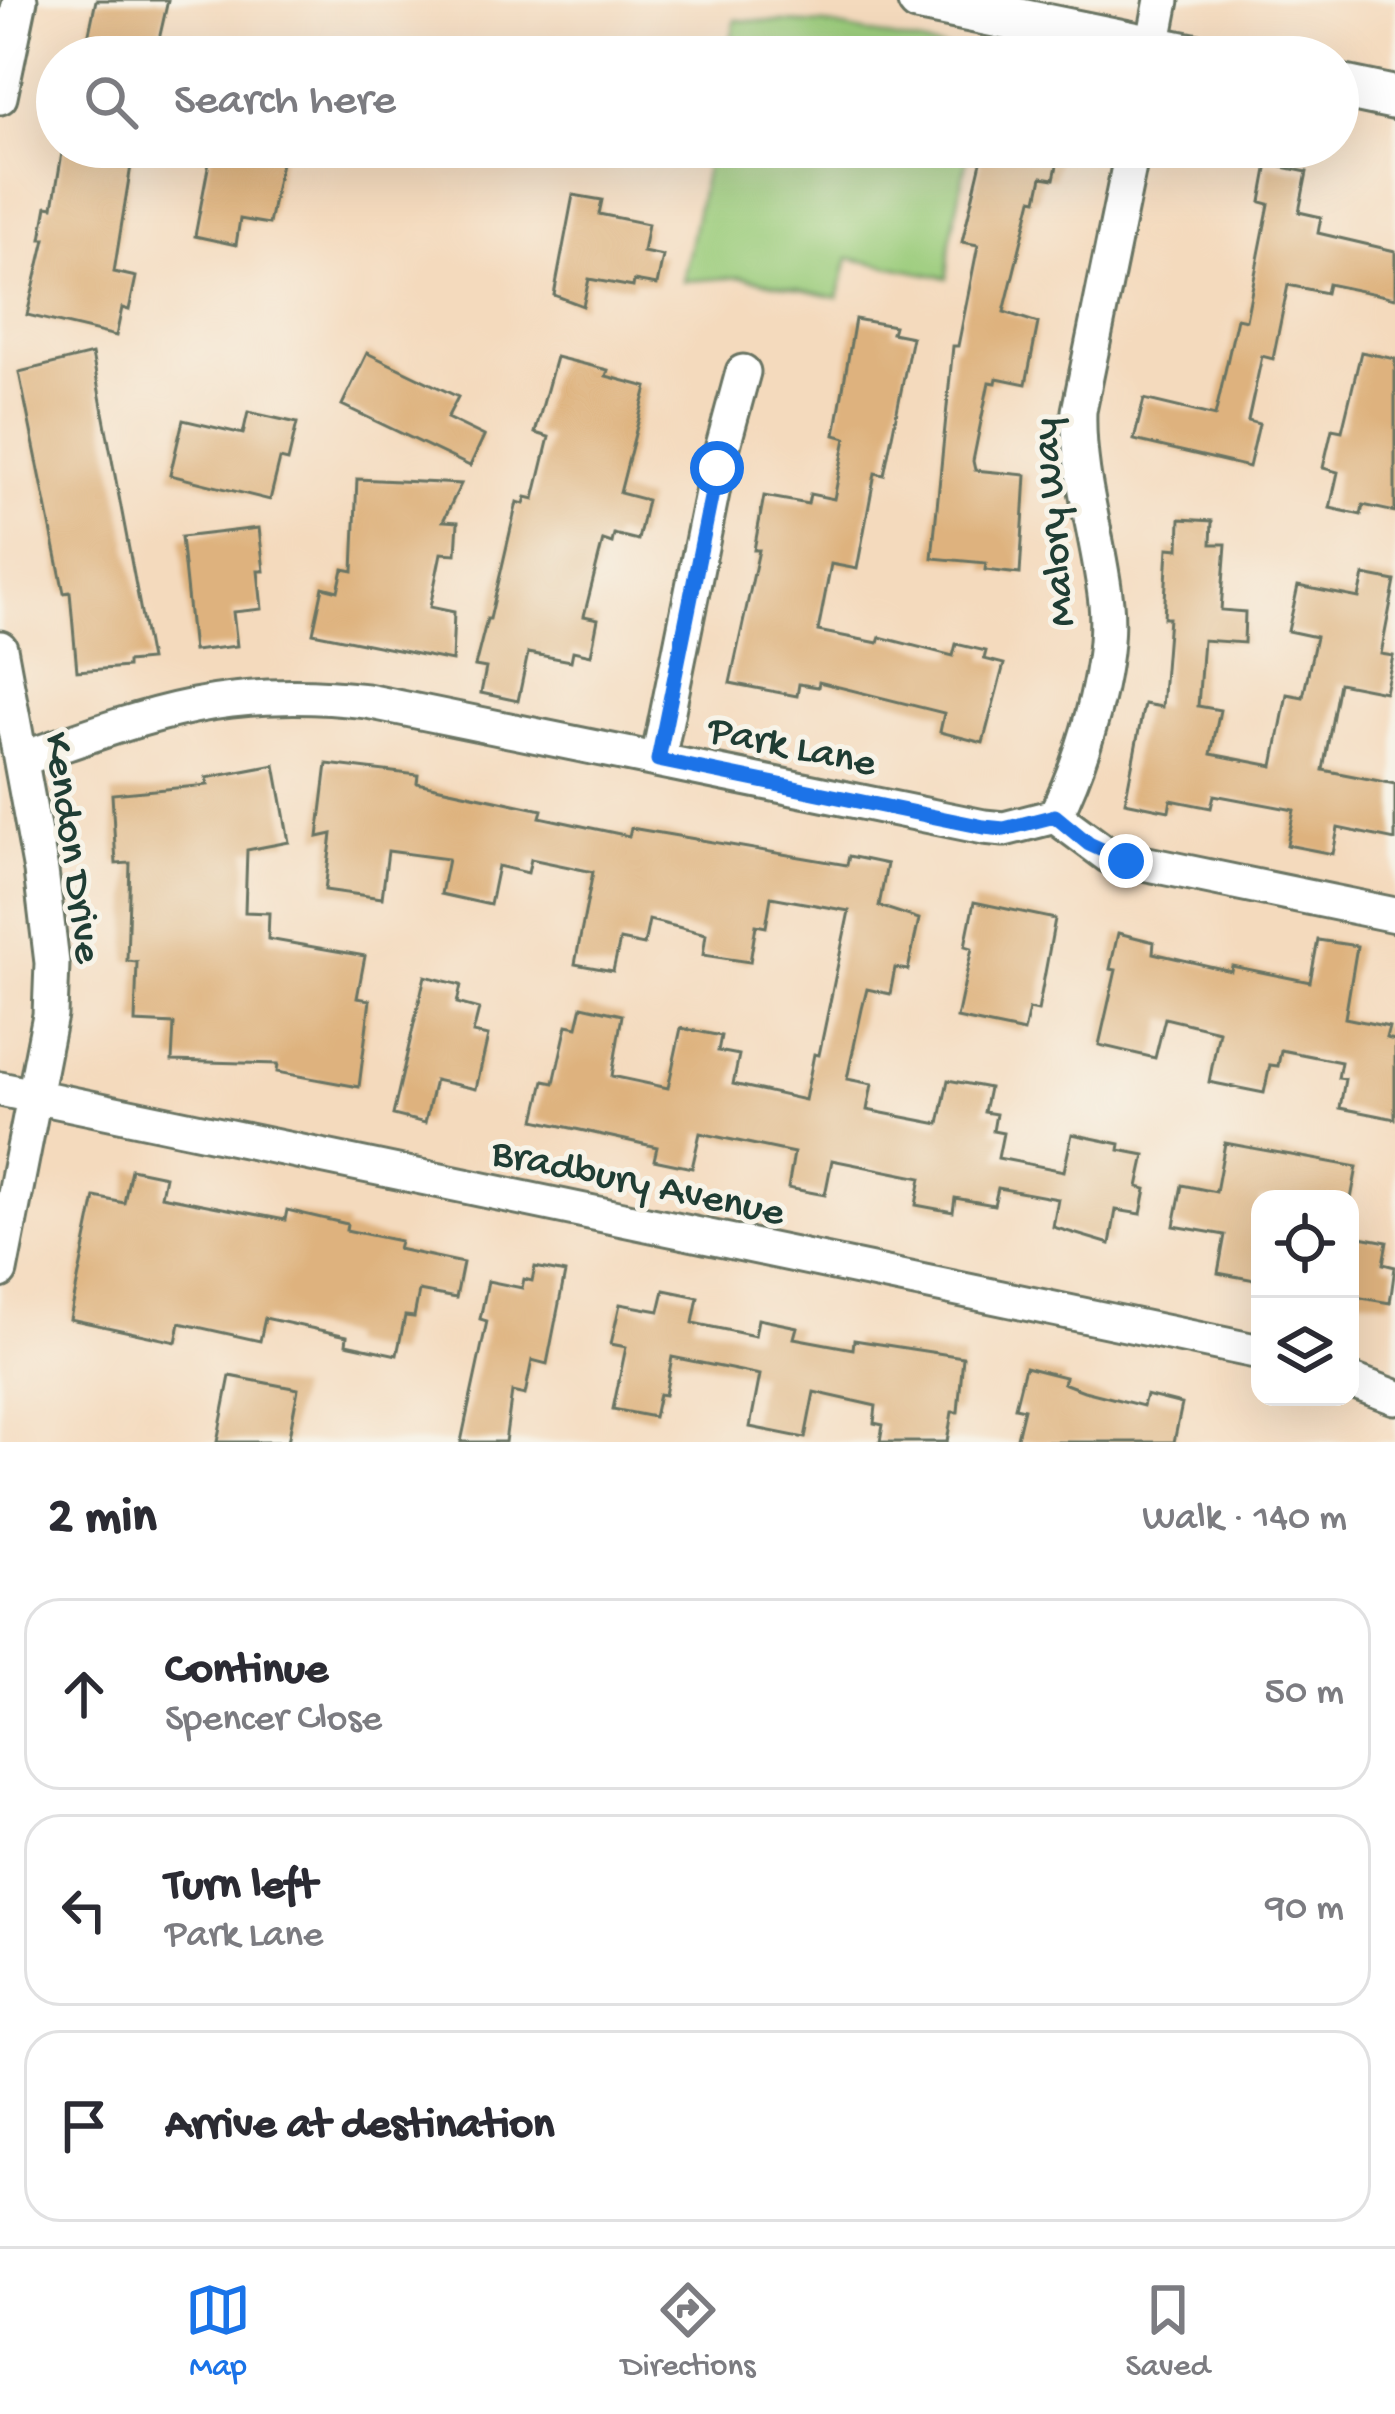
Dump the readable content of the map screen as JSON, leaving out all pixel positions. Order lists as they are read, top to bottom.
{
  "streets": {
    "street": [
      "Malory Way",
      "Park Lane",
      "Kendon Drive",
      "Bradbury Avenue"
    ]
  },
  "crossings": [
    ["Malory Way", "Park Lane"],
    ["Park Lane", "Kendon Drive"],
    ["Kendon Drive", "Bradbury Avenue"]
  ],
  "page": {
    "search": "Search here",
    "heading": ["2 min", "Walk · 140 m"],
    "list": [
      ["Continue", "Spencer Close", "50 m"],
      ["Turn left", "Park Lane", "90 m"],
      "Arrive at destination"
    ],
    "nav": ["Map", "Directions", "Saved"]
  }
}
